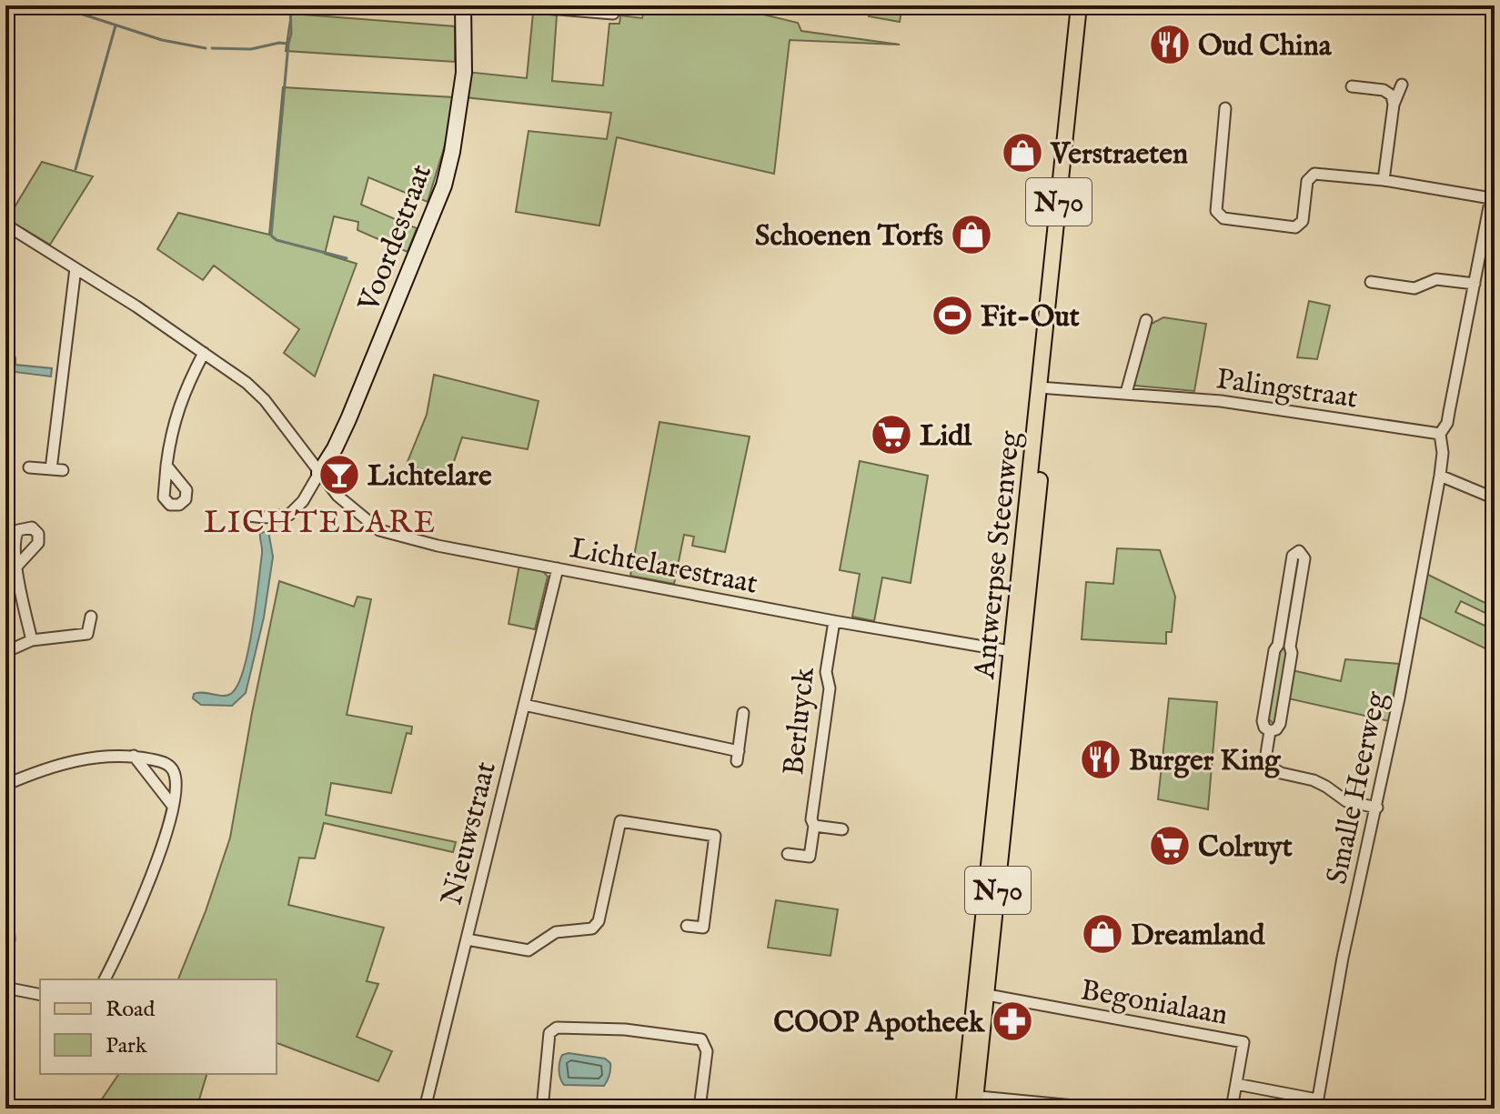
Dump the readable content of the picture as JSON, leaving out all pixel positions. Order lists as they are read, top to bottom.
{
  "streets": {
    "main road": ["N70", "Antwerpse Steenweg"],
    "street": [
      "Voordestraat",
      "Palingstraat",
      "Lichtelarestraat",
      "Berluyck",
      "Smalle Heerweg",
      "Nieuwstraat",
      "Begonialaan"
    ]
  },
  "crossings": [
    ["Voordestraat", "Lichtelarestraat"],
    ["Palingstraat", "Antwerpse Steenweg"],
    ["Palingstraat", "Smalle Heerweg"],
    ["Antwerpse Steenweg", "Lichtelarestraat"],
    ["Antwerpse Steenweg", "Begonialaan"],
    ["Lichtelarestraat", "Berluyck"],
    ["Lichtelarestraat", "Nieuwstraat"]
  ],
  "districts": ["LICHTELARE"],
  "places": {
    "restaurant": ["Oud China", "Burger King"],
    "shop": ["Verstraeten", "Schoenen Torfs", "Dreamland"],
    "sports": ["Fit-Out"],
    "supermarket": ["Lidl", "Colruyt"],
    "bar": ["Lichtelare"],
    "pharmacy": ["COOP Apotheek"]
  },
  "legend": ["Road", "Park"]
}
